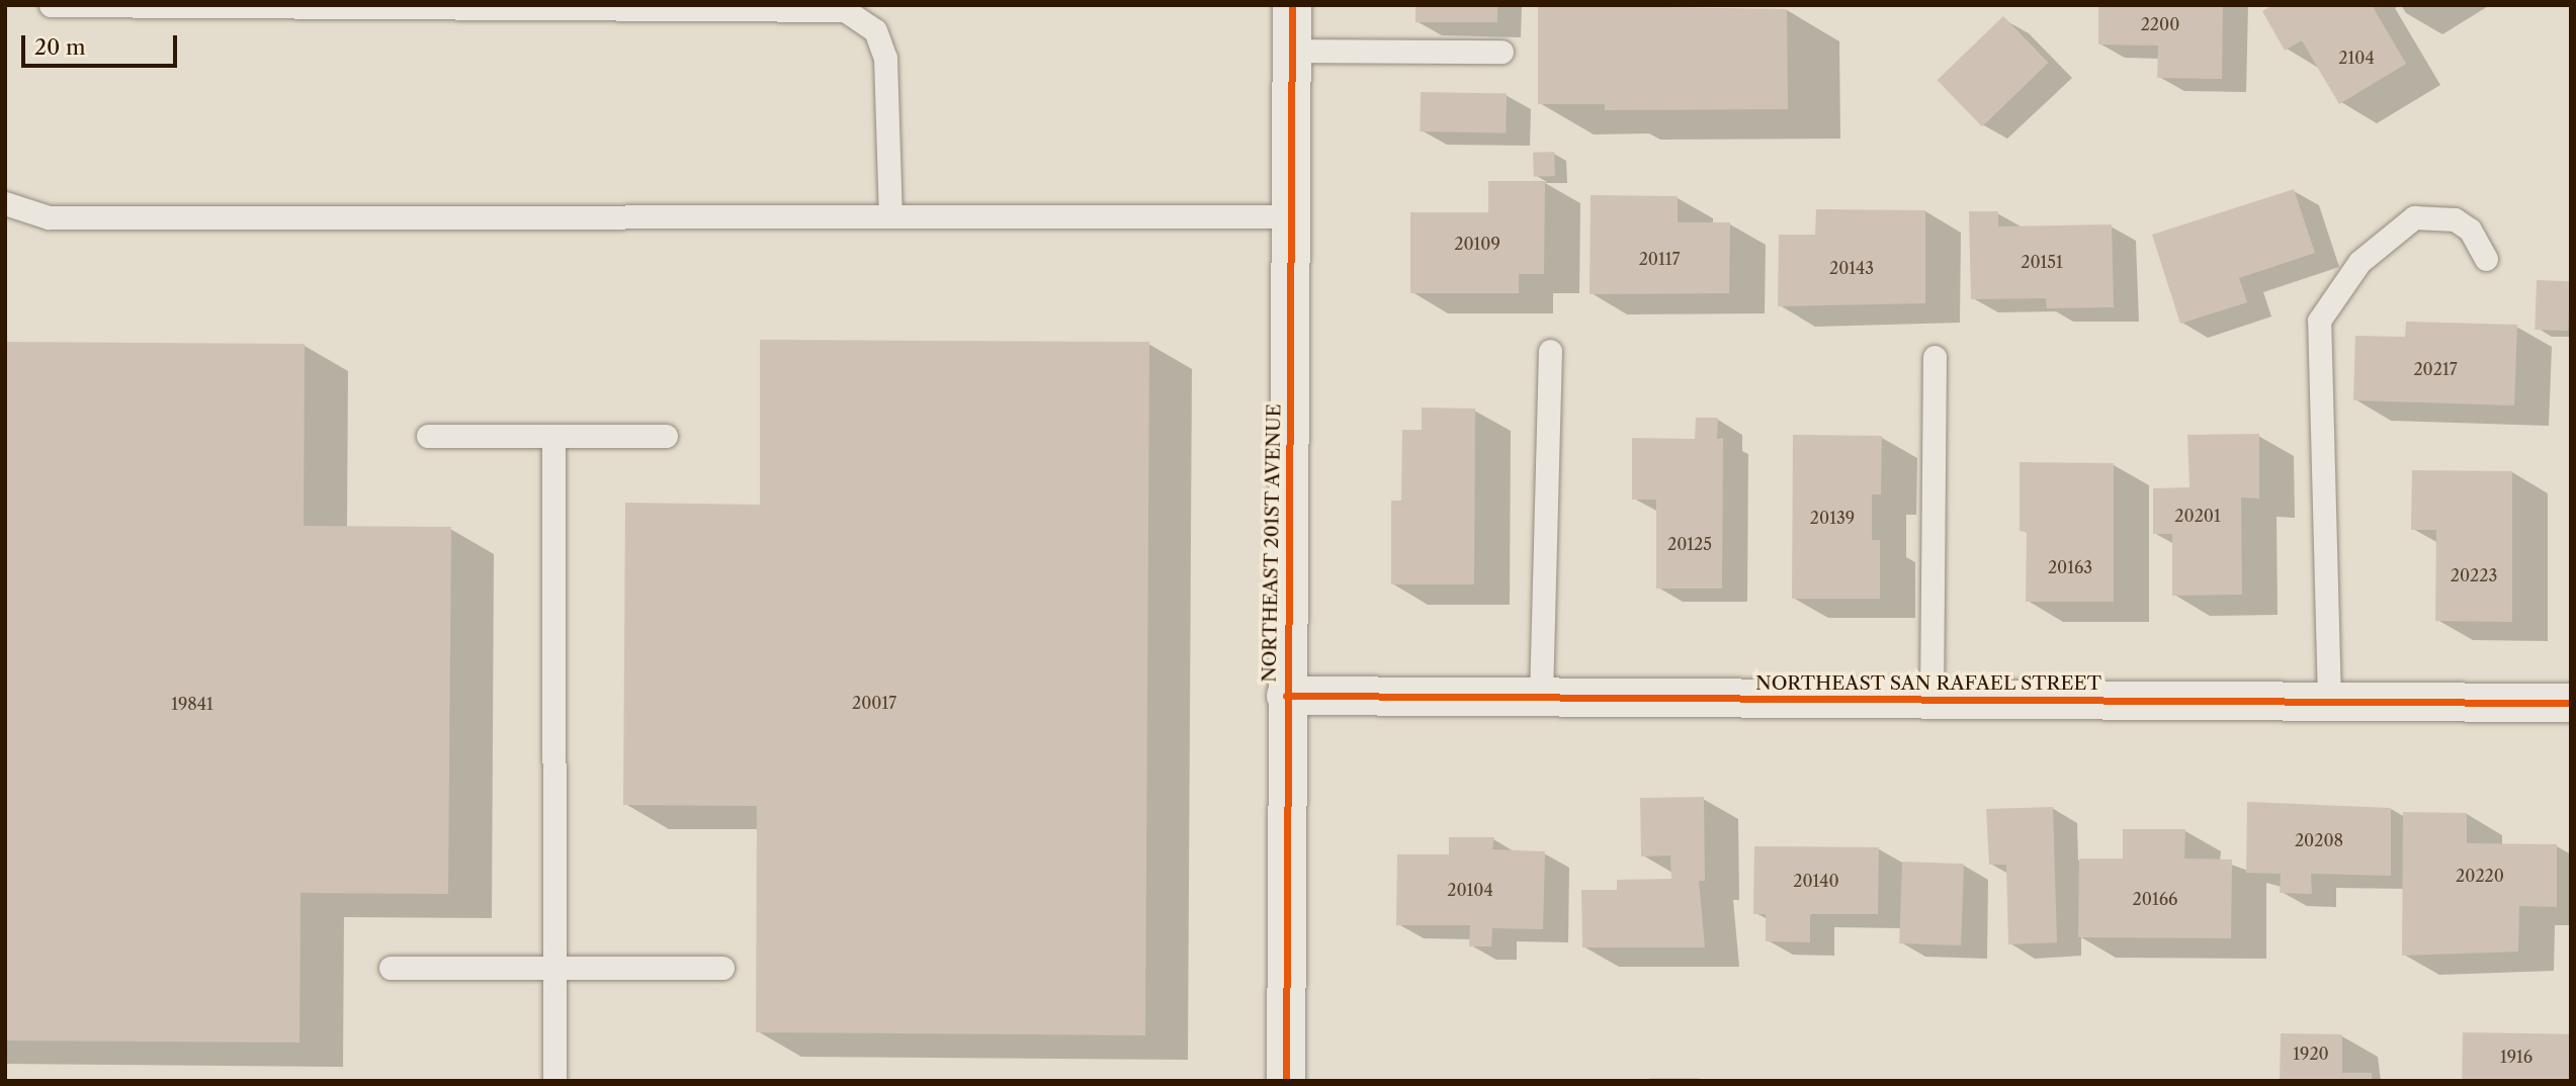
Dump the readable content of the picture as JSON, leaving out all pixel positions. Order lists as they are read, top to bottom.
{
  "streets": {
    "street": ["NORTHEAST 201ST AVENUE", "NORTHEAST SAN RAFAEL STREET"]
  },
  "crossings": [
    ["NORTHEAST 201ST AVENUE", "NORTHEAST SAN RAFAEL STREET"]
  ],
  "house_numbers": [
    "2200",
    "2104",
    "20109",
    "20117",
    "20151",
    "20143",
    "20217",
    "20201",
    "20139",
    "20125",
    "20163",
    "20223",
    "20017",
    "19841",
    "20208",
    "20220",
    "20140",
    "20104",
    "20166",
    "1920",
    "1916"
  ],
  "scale_bar": "20 m"
}
